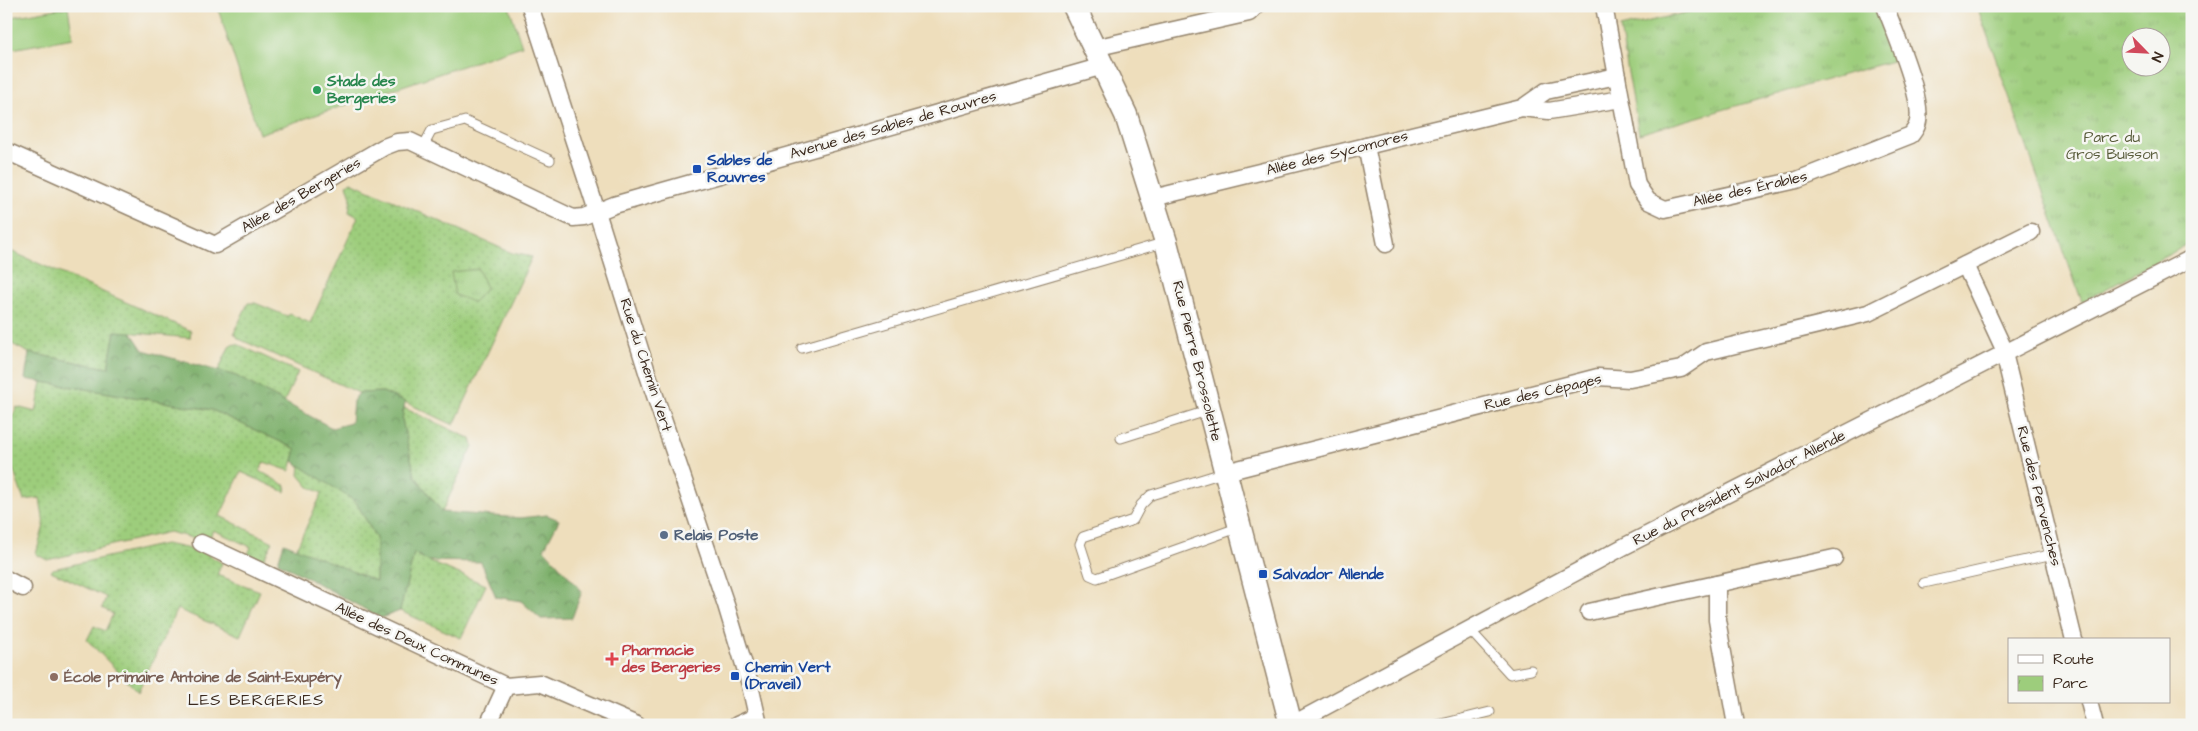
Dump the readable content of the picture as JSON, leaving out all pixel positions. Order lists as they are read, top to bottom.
{
  "streets": {
    "street": [
      "Avenue des Sables de Rouvres",
      "Allée des Sycomores",
      "Allée des Érables",
      "Allée des Bergeries",
      "Rue Pierre Brossolette",
      "Rue du Chemin Vert",
      "Rue des Cépages",
      "Rue du Président Salvador Allende",
      "Rue des Pervenches",
      "Allée des Deux Communes"
    ]
  },
  "crossings": [
    ["Avenue des Sables de Rouvres", "Allée des Bergeries"],
    ["Avenue des Sables de Rouvres", "Rue Pierre Brossolette"],
    ["Avenue des Sables de Rouvres", "Rue du Chemin Vert"],
    ["Allée des Sycomores", "Allée des Érables"],
    ["Allée des Sycomores", "Rue Pierre Brossolette"],
    ["Allée des Bergeries", "Rue du Chemin Vert"],
    ["Rue Pierre Brossolette", "Rue des Cépages"],
    ["Rue Pierre Brossolette", "Rue du Président Salvador Allende"],
    ["Rue du Président Salvador Allende", "Rue des Pervenches"]
  ],
  "districts": ["LES BERGERIES"],
  "parks": ["Parc du Gros Buisson"],
  "places": {
    "other": ["Stade des Bergeries", "Relais Poste", "École primaire Antoine de Saint-Exupéry"],
    "transit": ["Sables de Rouvres", "Salvador Allende", "Chemin Vert (Draveil)"],
    "health": ["Pharmacie des Bergeries"]
  },
  "legend": ["Route", "Parc"],
  "north": "bottom right"
}
